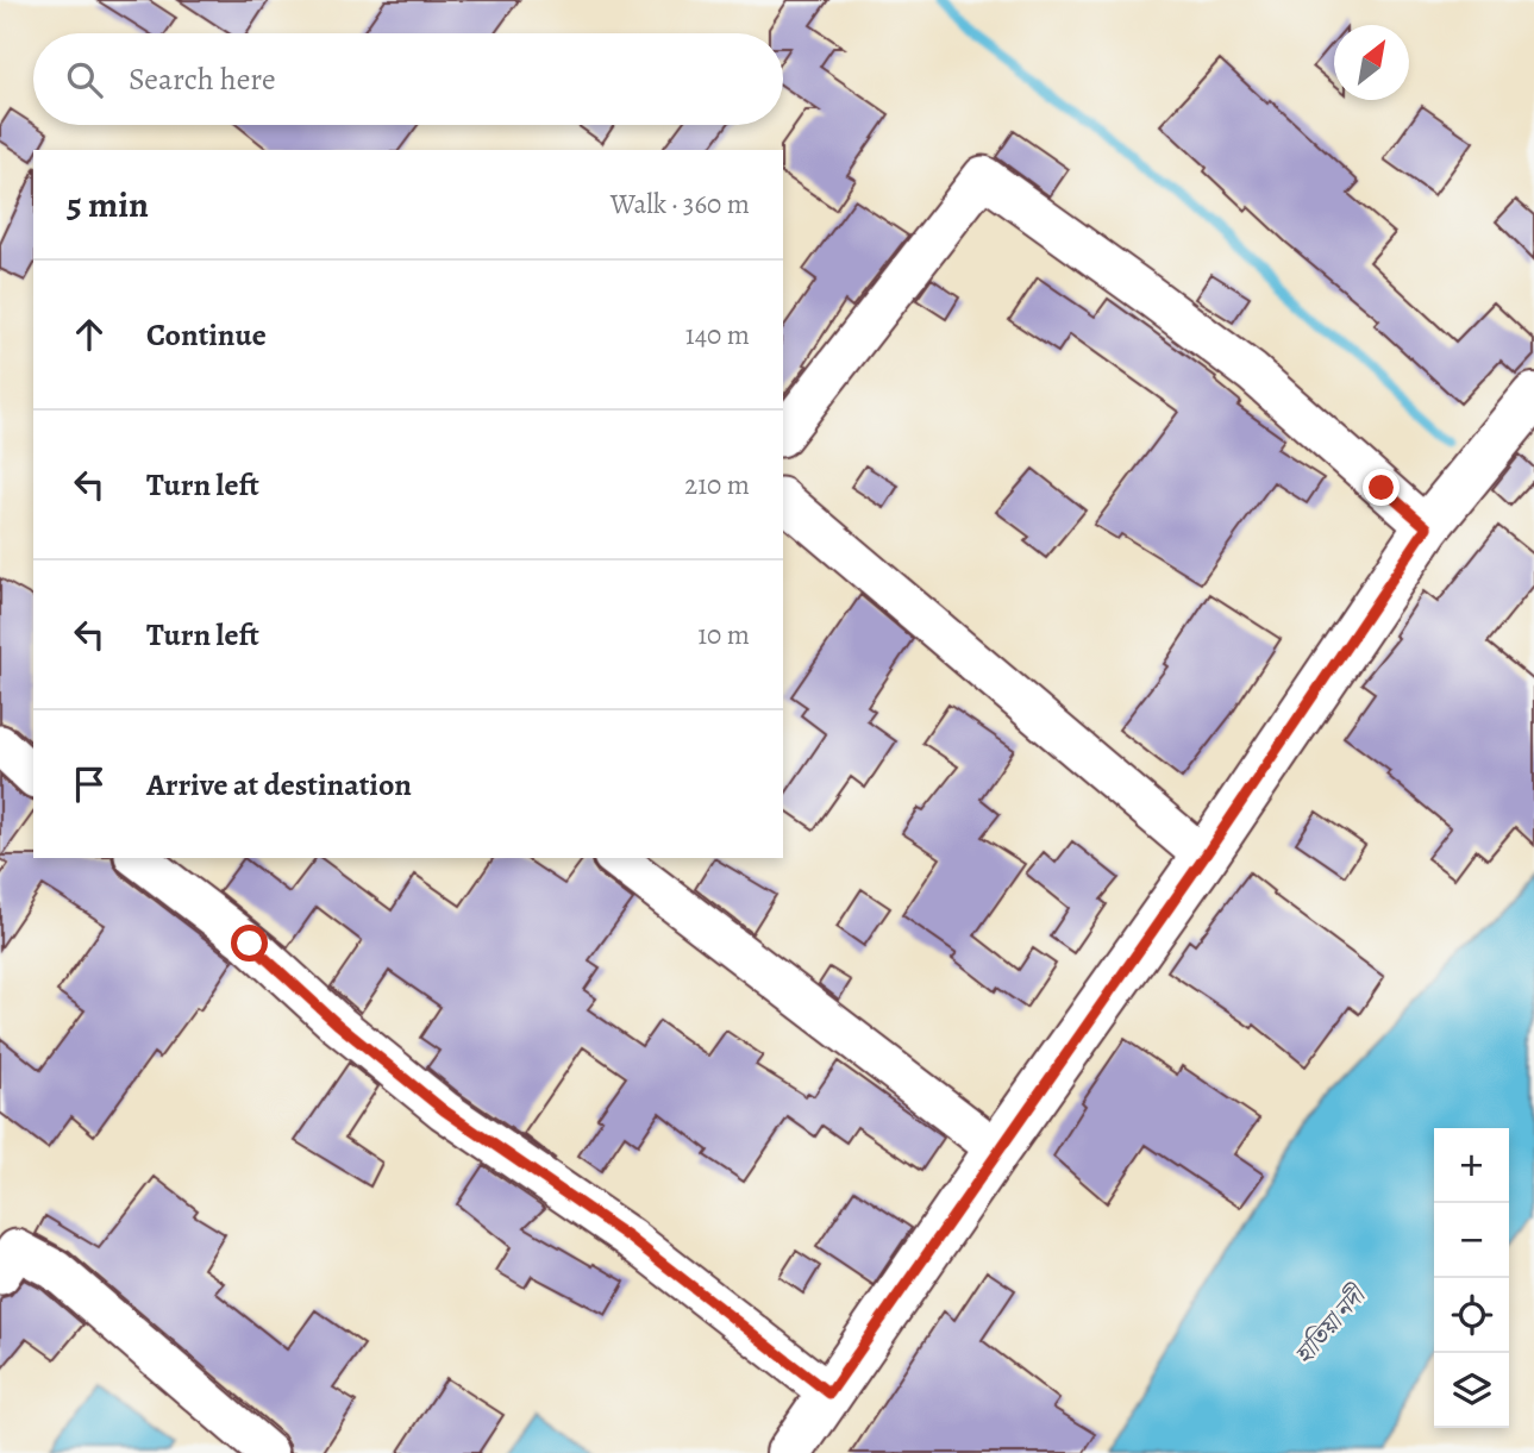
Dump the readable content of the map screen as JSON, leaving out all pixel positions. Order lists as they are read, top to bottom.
{
  "water": ["হাতিয়া নদী"],
  "north": "top right",
  "page": {
    "search": "Search here",
    "heading": ["5 min", "Walk · 360 m"],
    "list": [
      ["Continue", "140 m"],
      ["Turn left", "210 m"],
      ["Turn left", "10 m"],
      "Arrive at destination"
    ],
    "map_buttons": ["+", "−"]
  }
}
